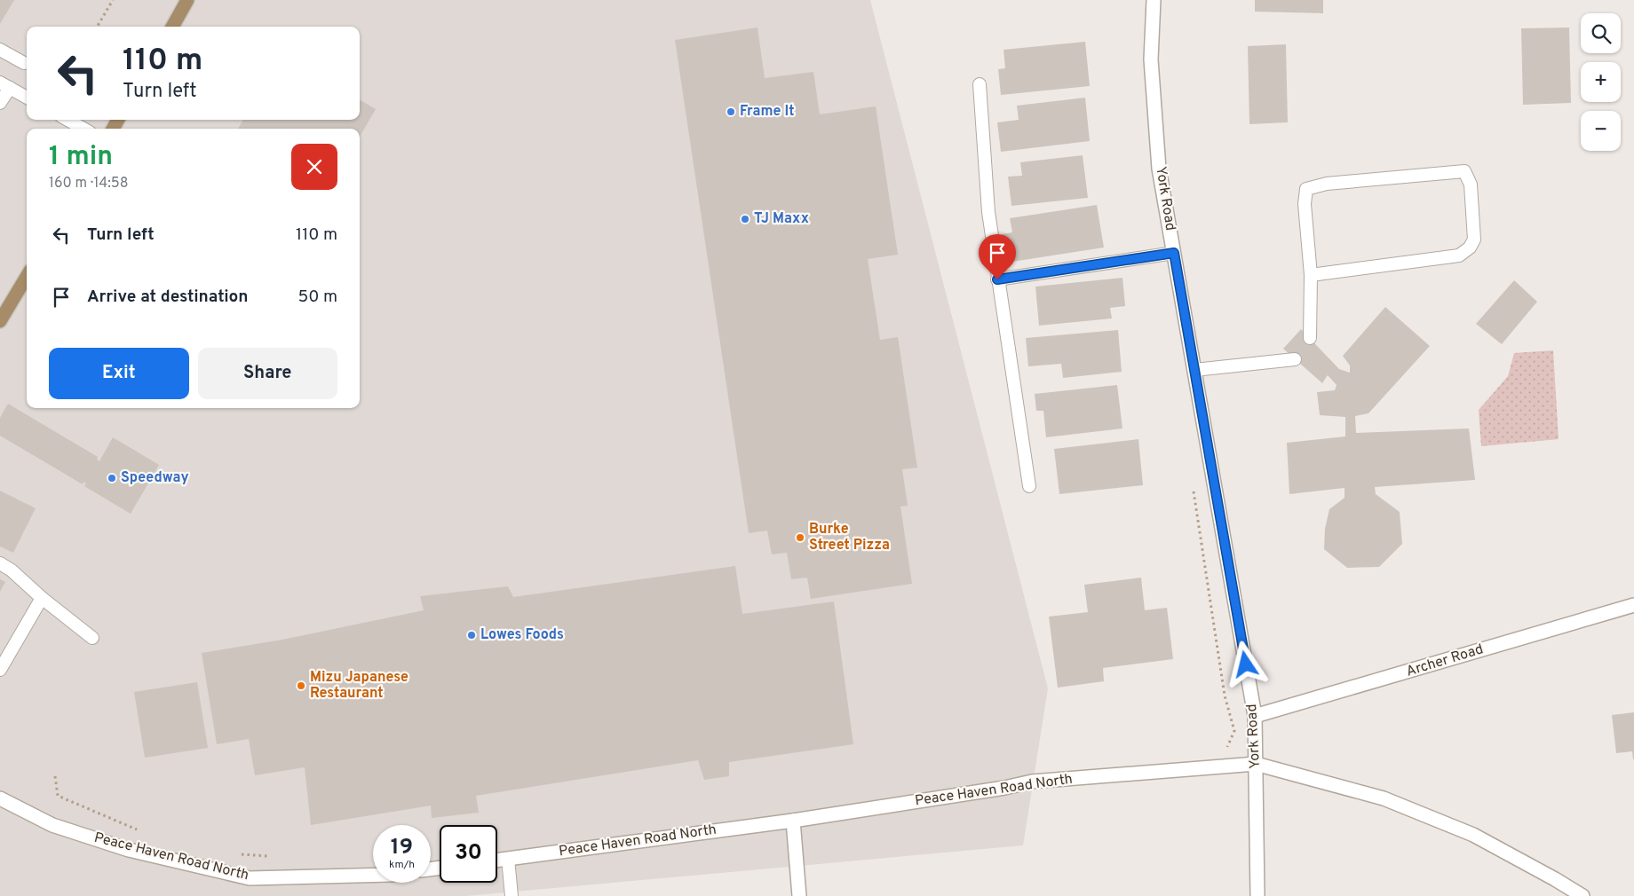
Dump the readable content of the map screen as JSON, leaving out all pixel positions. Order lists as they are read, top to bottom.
{
  "streets": {
    "main road": ["York Road", "Archer Road", "Peace Haven Road North"]
  },
  "crossings": [
    ["York Road", "Archer Road"],
    ["York Road", "Peace Haven Road North"]
  ],
  "places": [
    "Frame It",
    "TJ Maxx",
    "Speedway",
    "Burke Street Pizza",
    "Lowes Foods",
    "Mizu Japanese Restaurant"
  ],
  "page": {
    "map_buttons": ["+", "−"],
    "turn": ["110 m", "Turn left"],
    "heading": ["1 min", "160 m · 14:58"],
    "list": [
      {
        "name": "Turn left",
        "value": "110 m"
      },
      {
        "name": "Arrive at destination",
        "value": "50 m"
      }
    ],
    "buttons": ["Exit", "Share"],
    "speed": "19 km/h",
    "limit": "30"
  }
}
